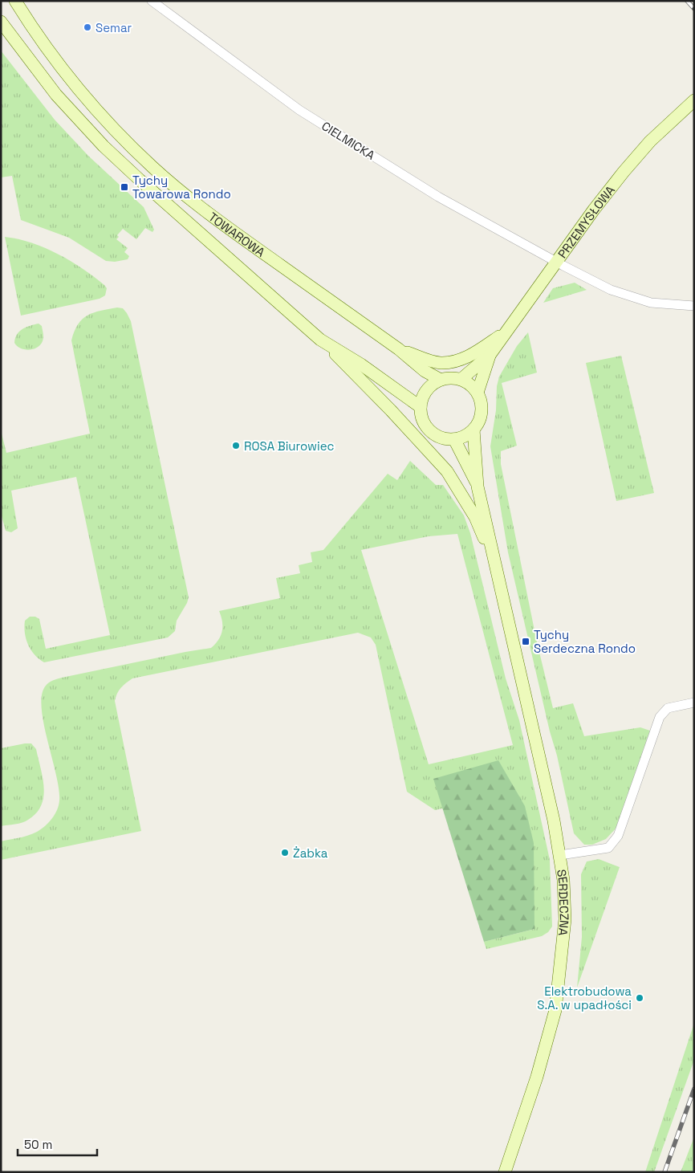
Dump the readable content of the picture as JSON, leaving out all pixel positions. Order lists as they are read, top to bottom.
{
  "streets": {
    "street": [
      "CIELMICKA",
      "PRZEMYSŁOWA",
      "TOWAROWA",
      "SERDECZNA"
    ]
  },
  "crossings": [
    ["CIELMICKA", "PRZEMYSŁOWA"],
    ["PRZEMYSŁOWA", "TOWAROWA"]
  ],
  "places": {
    "other": [
      "Semar",
      "ROSA Biurowiec",
      "Żabka",
      "Elektrobudowa S.A. w upadłości"
    ],
    "transit": ["Tychy Towarowa Rondo", "Tychy Serdeczna Rondo"]
  },
  "scale_bar": "50 m"
}
